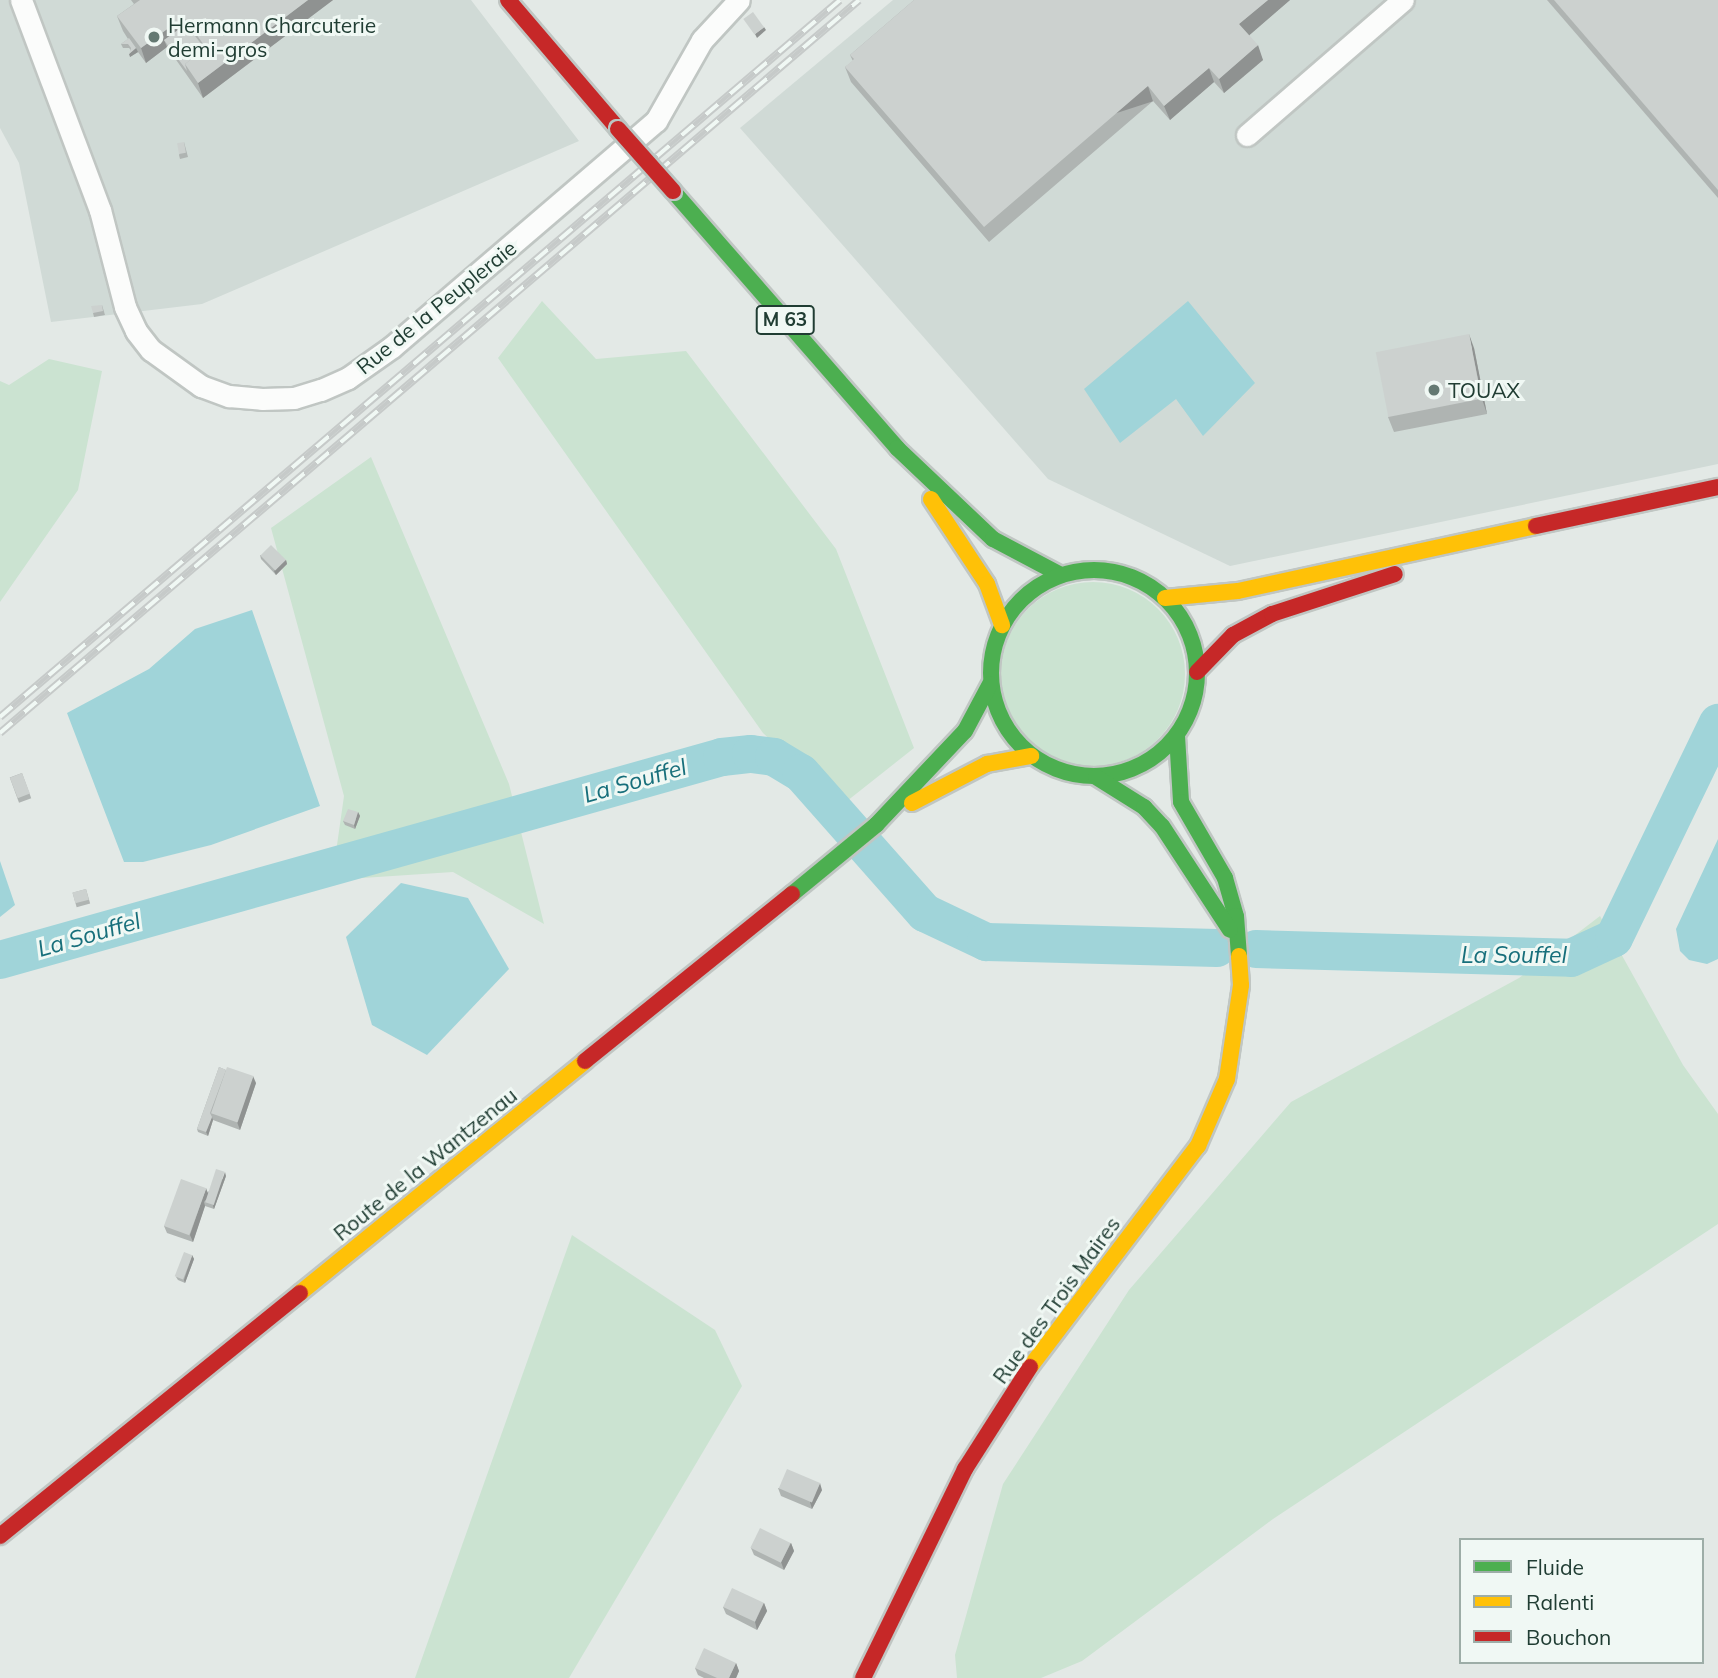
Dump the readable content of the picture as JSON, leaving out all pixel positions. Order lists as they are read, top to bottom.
{
  "streets": {
    "main road": ["M 63", "Route de la Wantzenau", "Rue des Trois Maires"],
    "street": ["Rue de la Peupleraie"]
  },
  "crossings": [
    ["M 63", "Route de la Wantzenau"],
    ["M 63", "Rue des Trois Maires"],
    ["Route de la Wantzenau", "Rue des Trois Maires"]
  ],
  "water": ["La Souffel"],
  "places": ["Hermann Charcuterie demi-gros", "TOUAX"],
  "legend": ["Fluide", "Ralenti", "Bouchon"]
}
